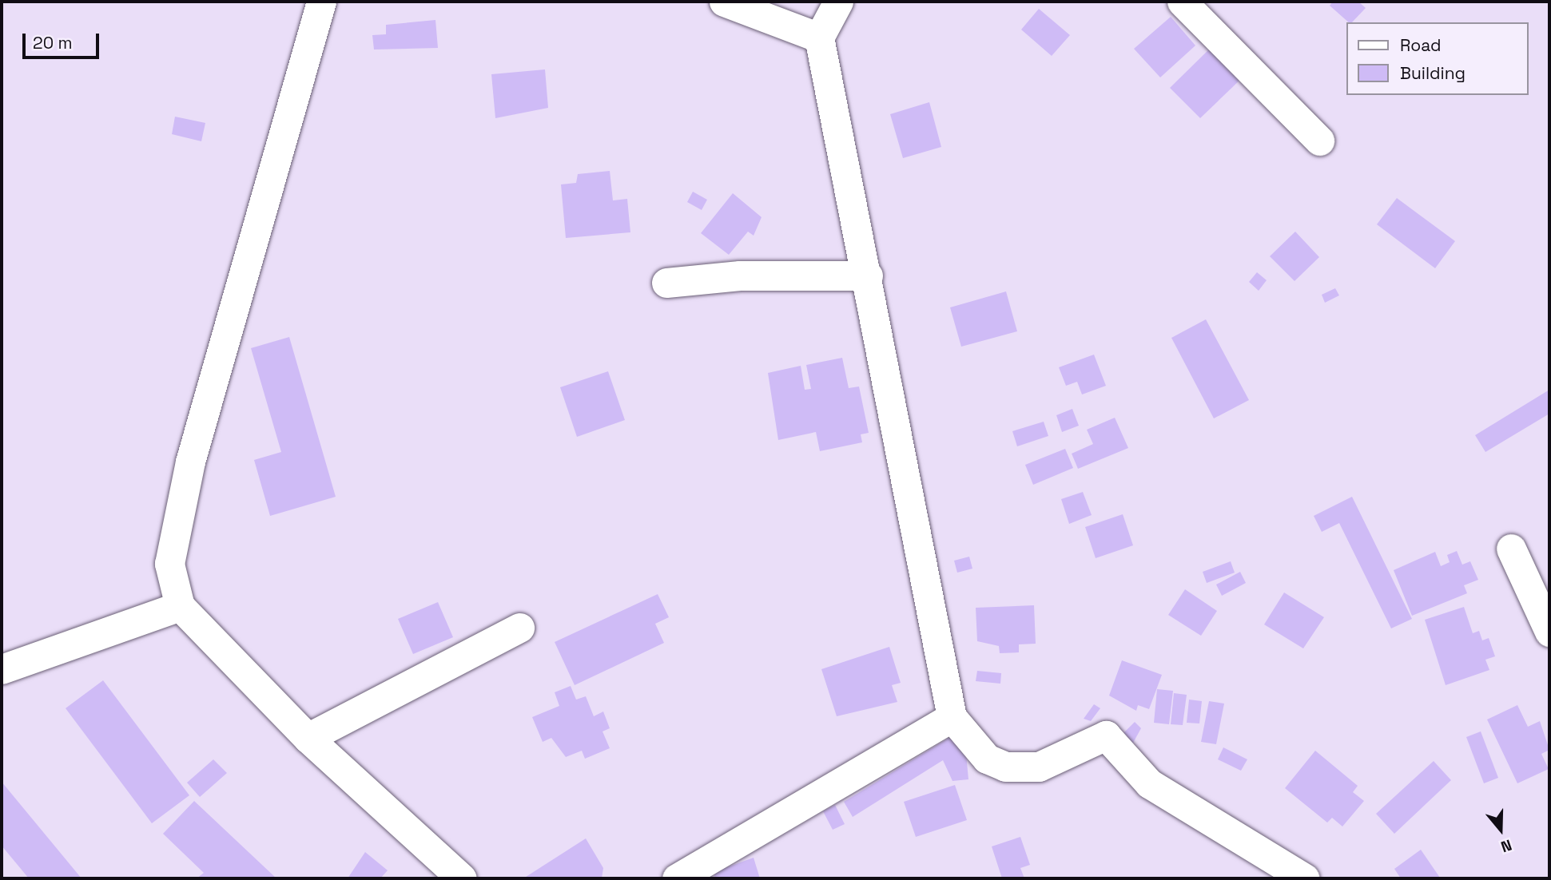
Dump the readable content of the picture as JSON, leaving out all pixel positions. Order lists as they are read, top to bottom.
{
  "legend": ["Road", "Building"],
  "scale_bar": "20 m",
  "north": "bottom"
}
